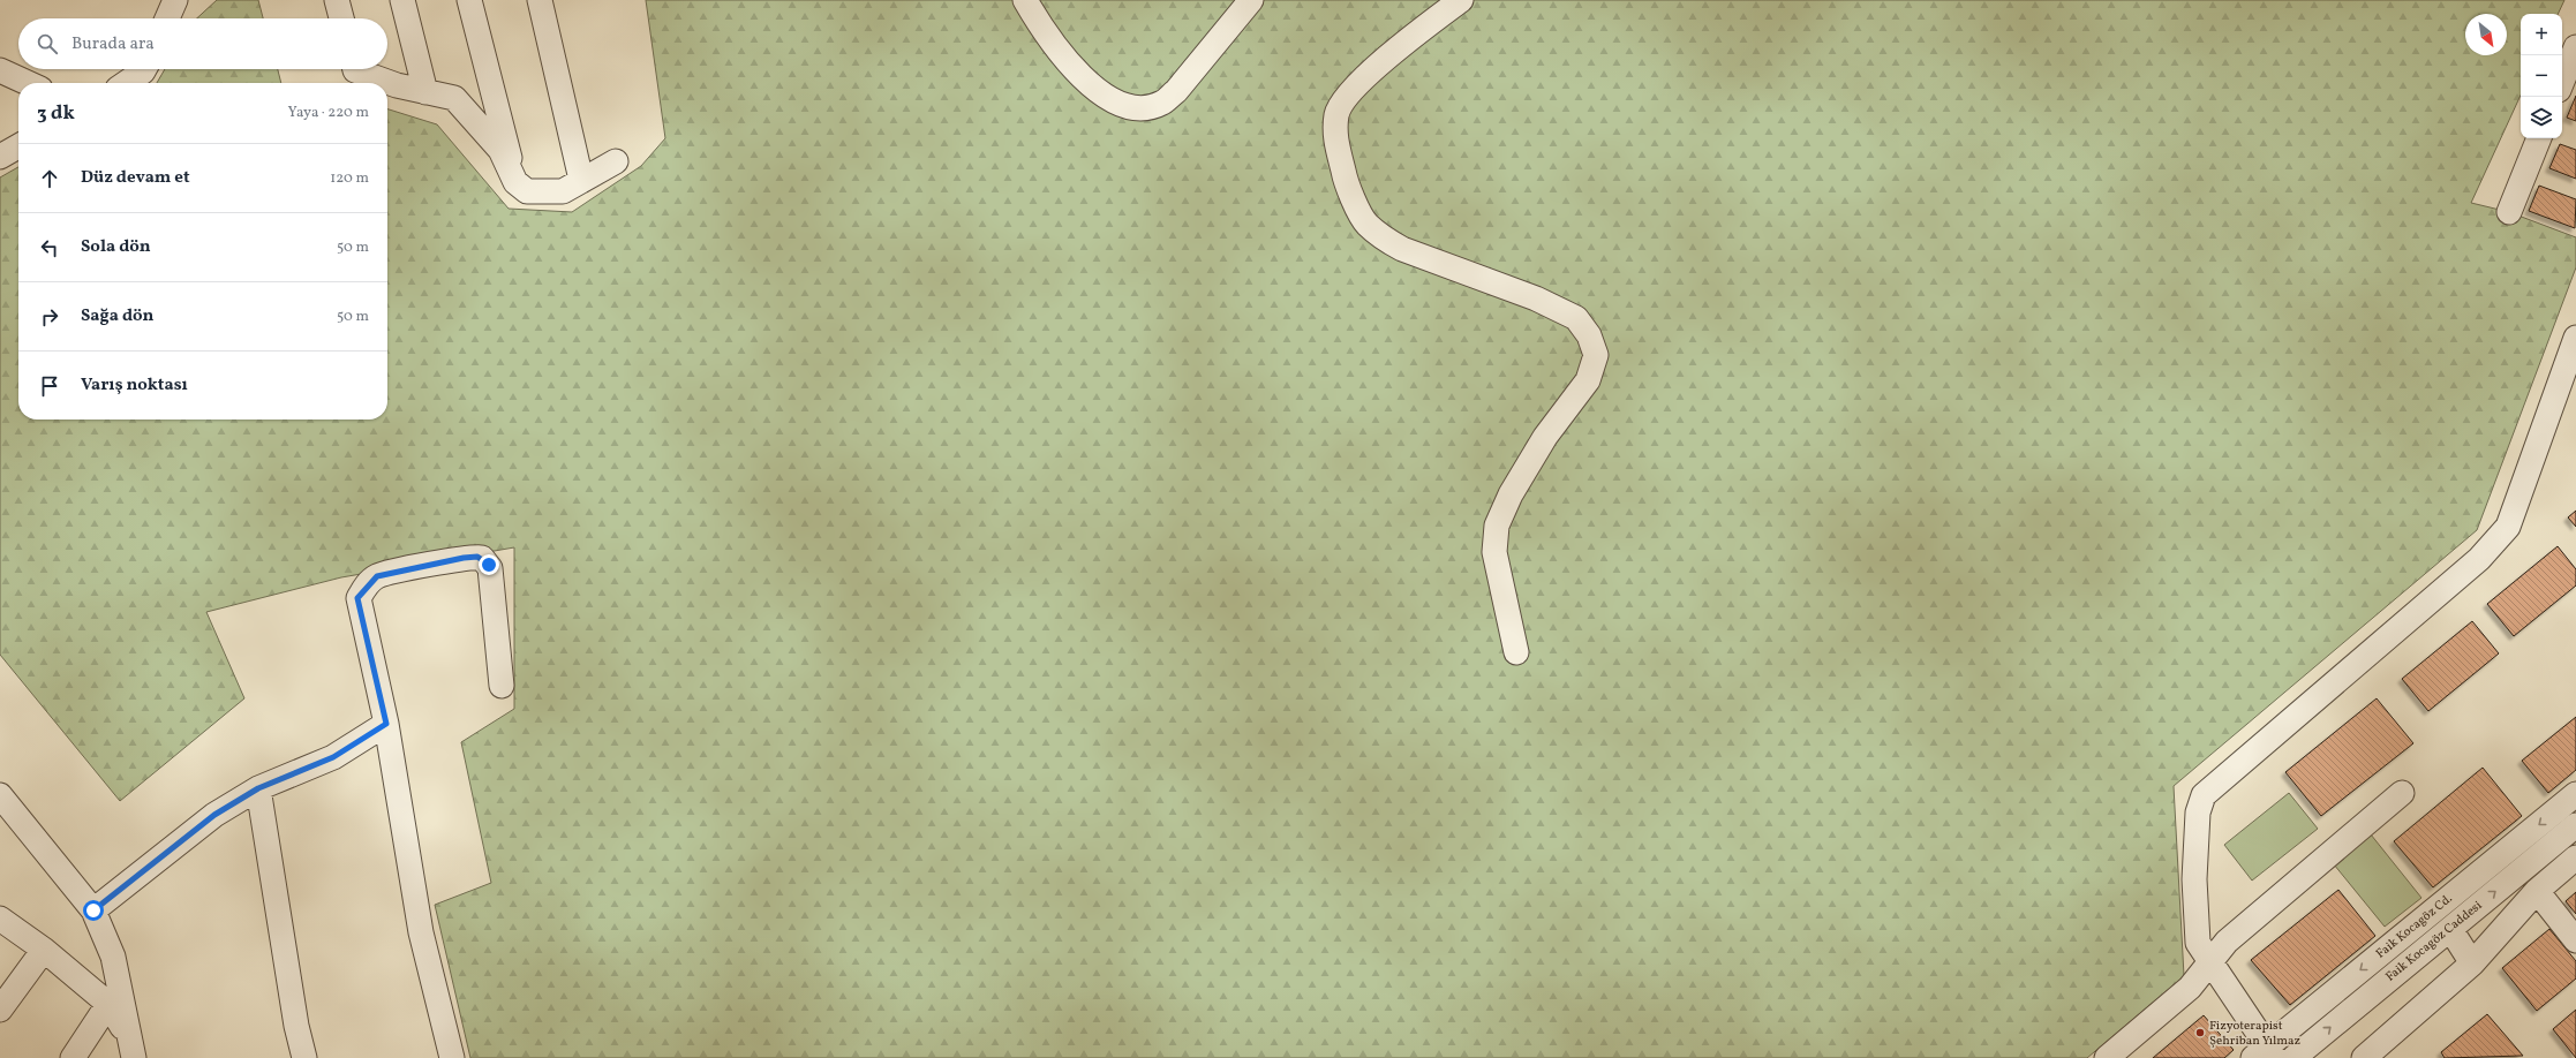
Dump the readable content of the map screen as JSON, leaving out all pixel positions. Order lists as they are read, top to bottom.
{
  "streets": {
    "street": ["Faik Kocagöz Cd.", "Faik Kocagöz Caddesi"]
  },
  "places": ["Fizyoterapist Şehriban Yılmaz"],
  "north": "bottom right",
  "page": {
    "map_buttons": ["+", "−"],
    "search": "Burada ara",
    "heading": ["3 dk", "Yaya · 220 m"],
    "list": [
      ["Düz devam et", "120 m"],
      ["Sola dön", "50 m"],
      ["Sağa dön", "50 m"],
      "Varış noktası"
    ]
  }
}
